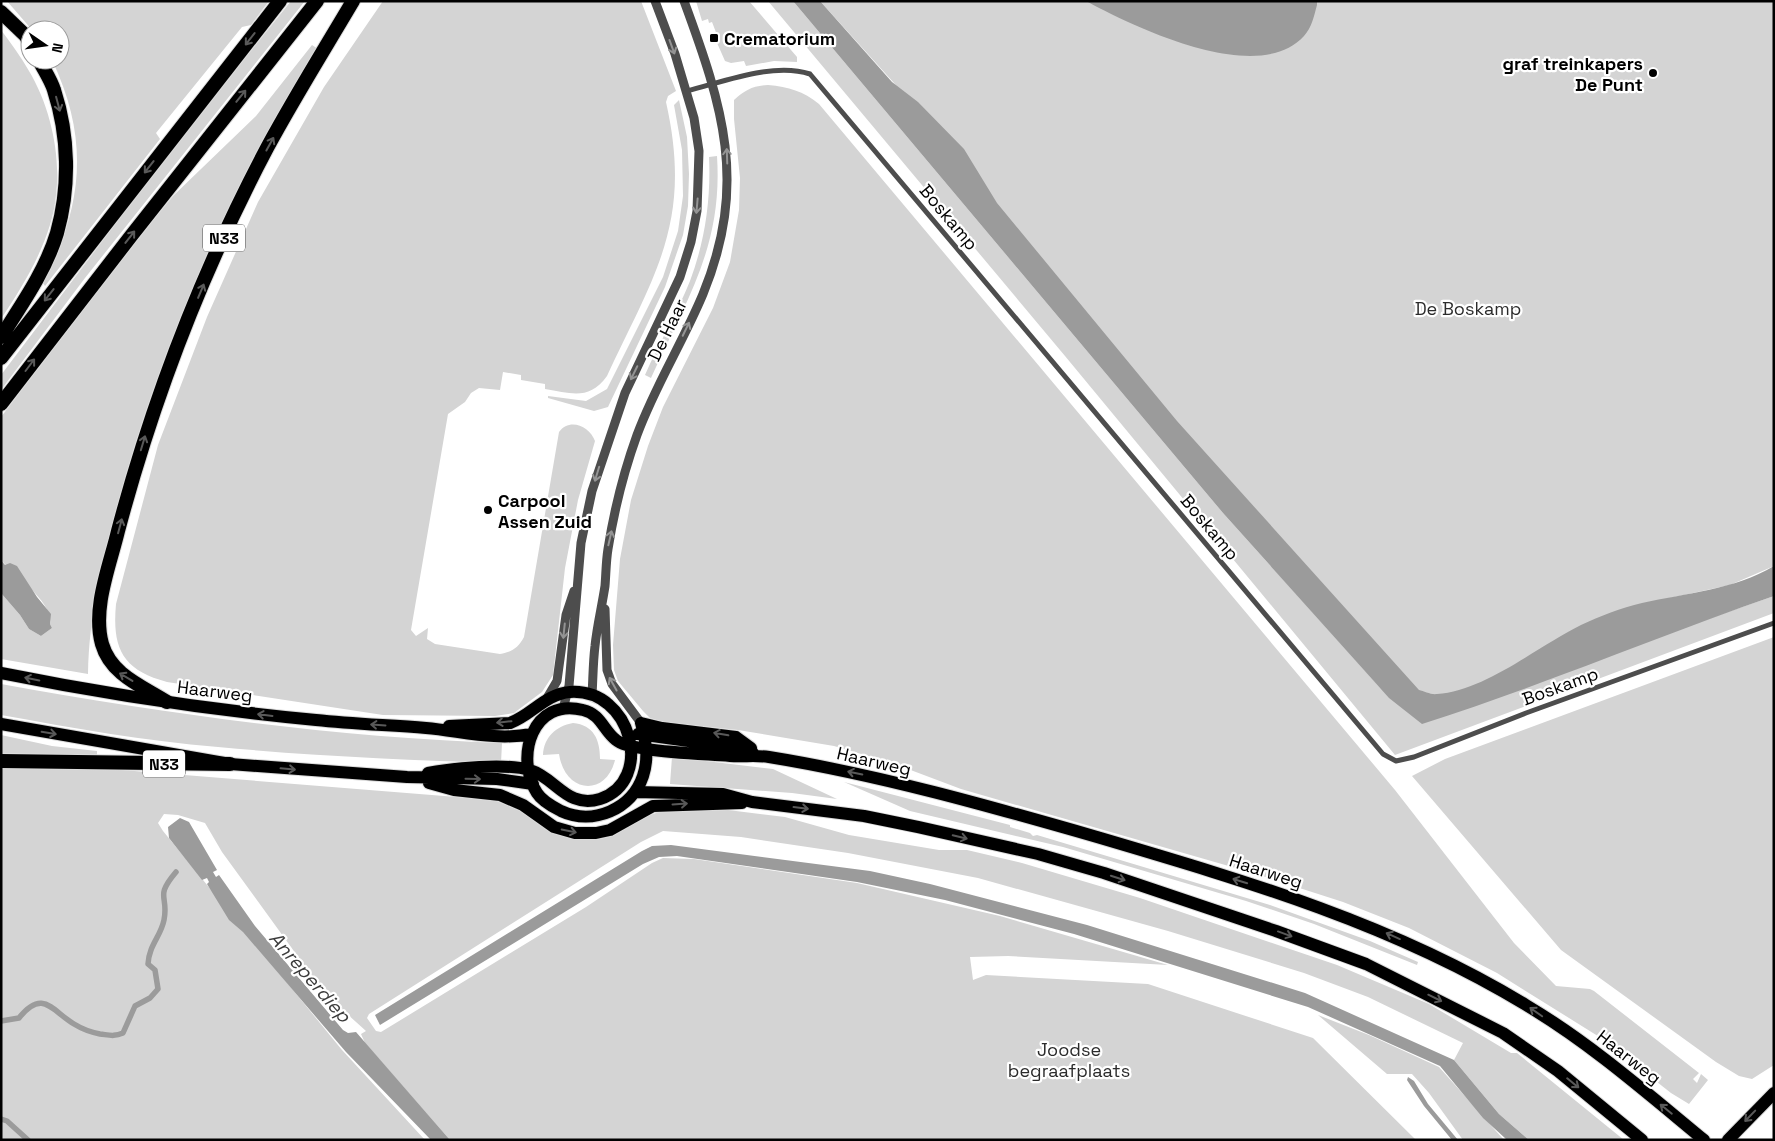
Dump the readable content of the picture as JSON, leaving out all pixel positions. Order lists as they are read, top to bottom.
{
  "streets": {
    "highway": ["N33"],
    "main road": ["Haarweg"],
    "street": ["Boskamp", "De Haar"]
  },
  "crossings": [
    ["Boskamp", "De Haar"],
    ["N33", "Haarweg"],
    ["De Haar", "Haarweg"]
  ],
  "water": ["Anreperdiep"],
  "parks": ["De Boskamp", "Joodse begraafplaats"],
  "places": {
    "transit": ["Crematorium"],
    "other": ["graf treinkapers De Punt", "Carpool Assen Zuid"]
  },
  "north": "right"
}
